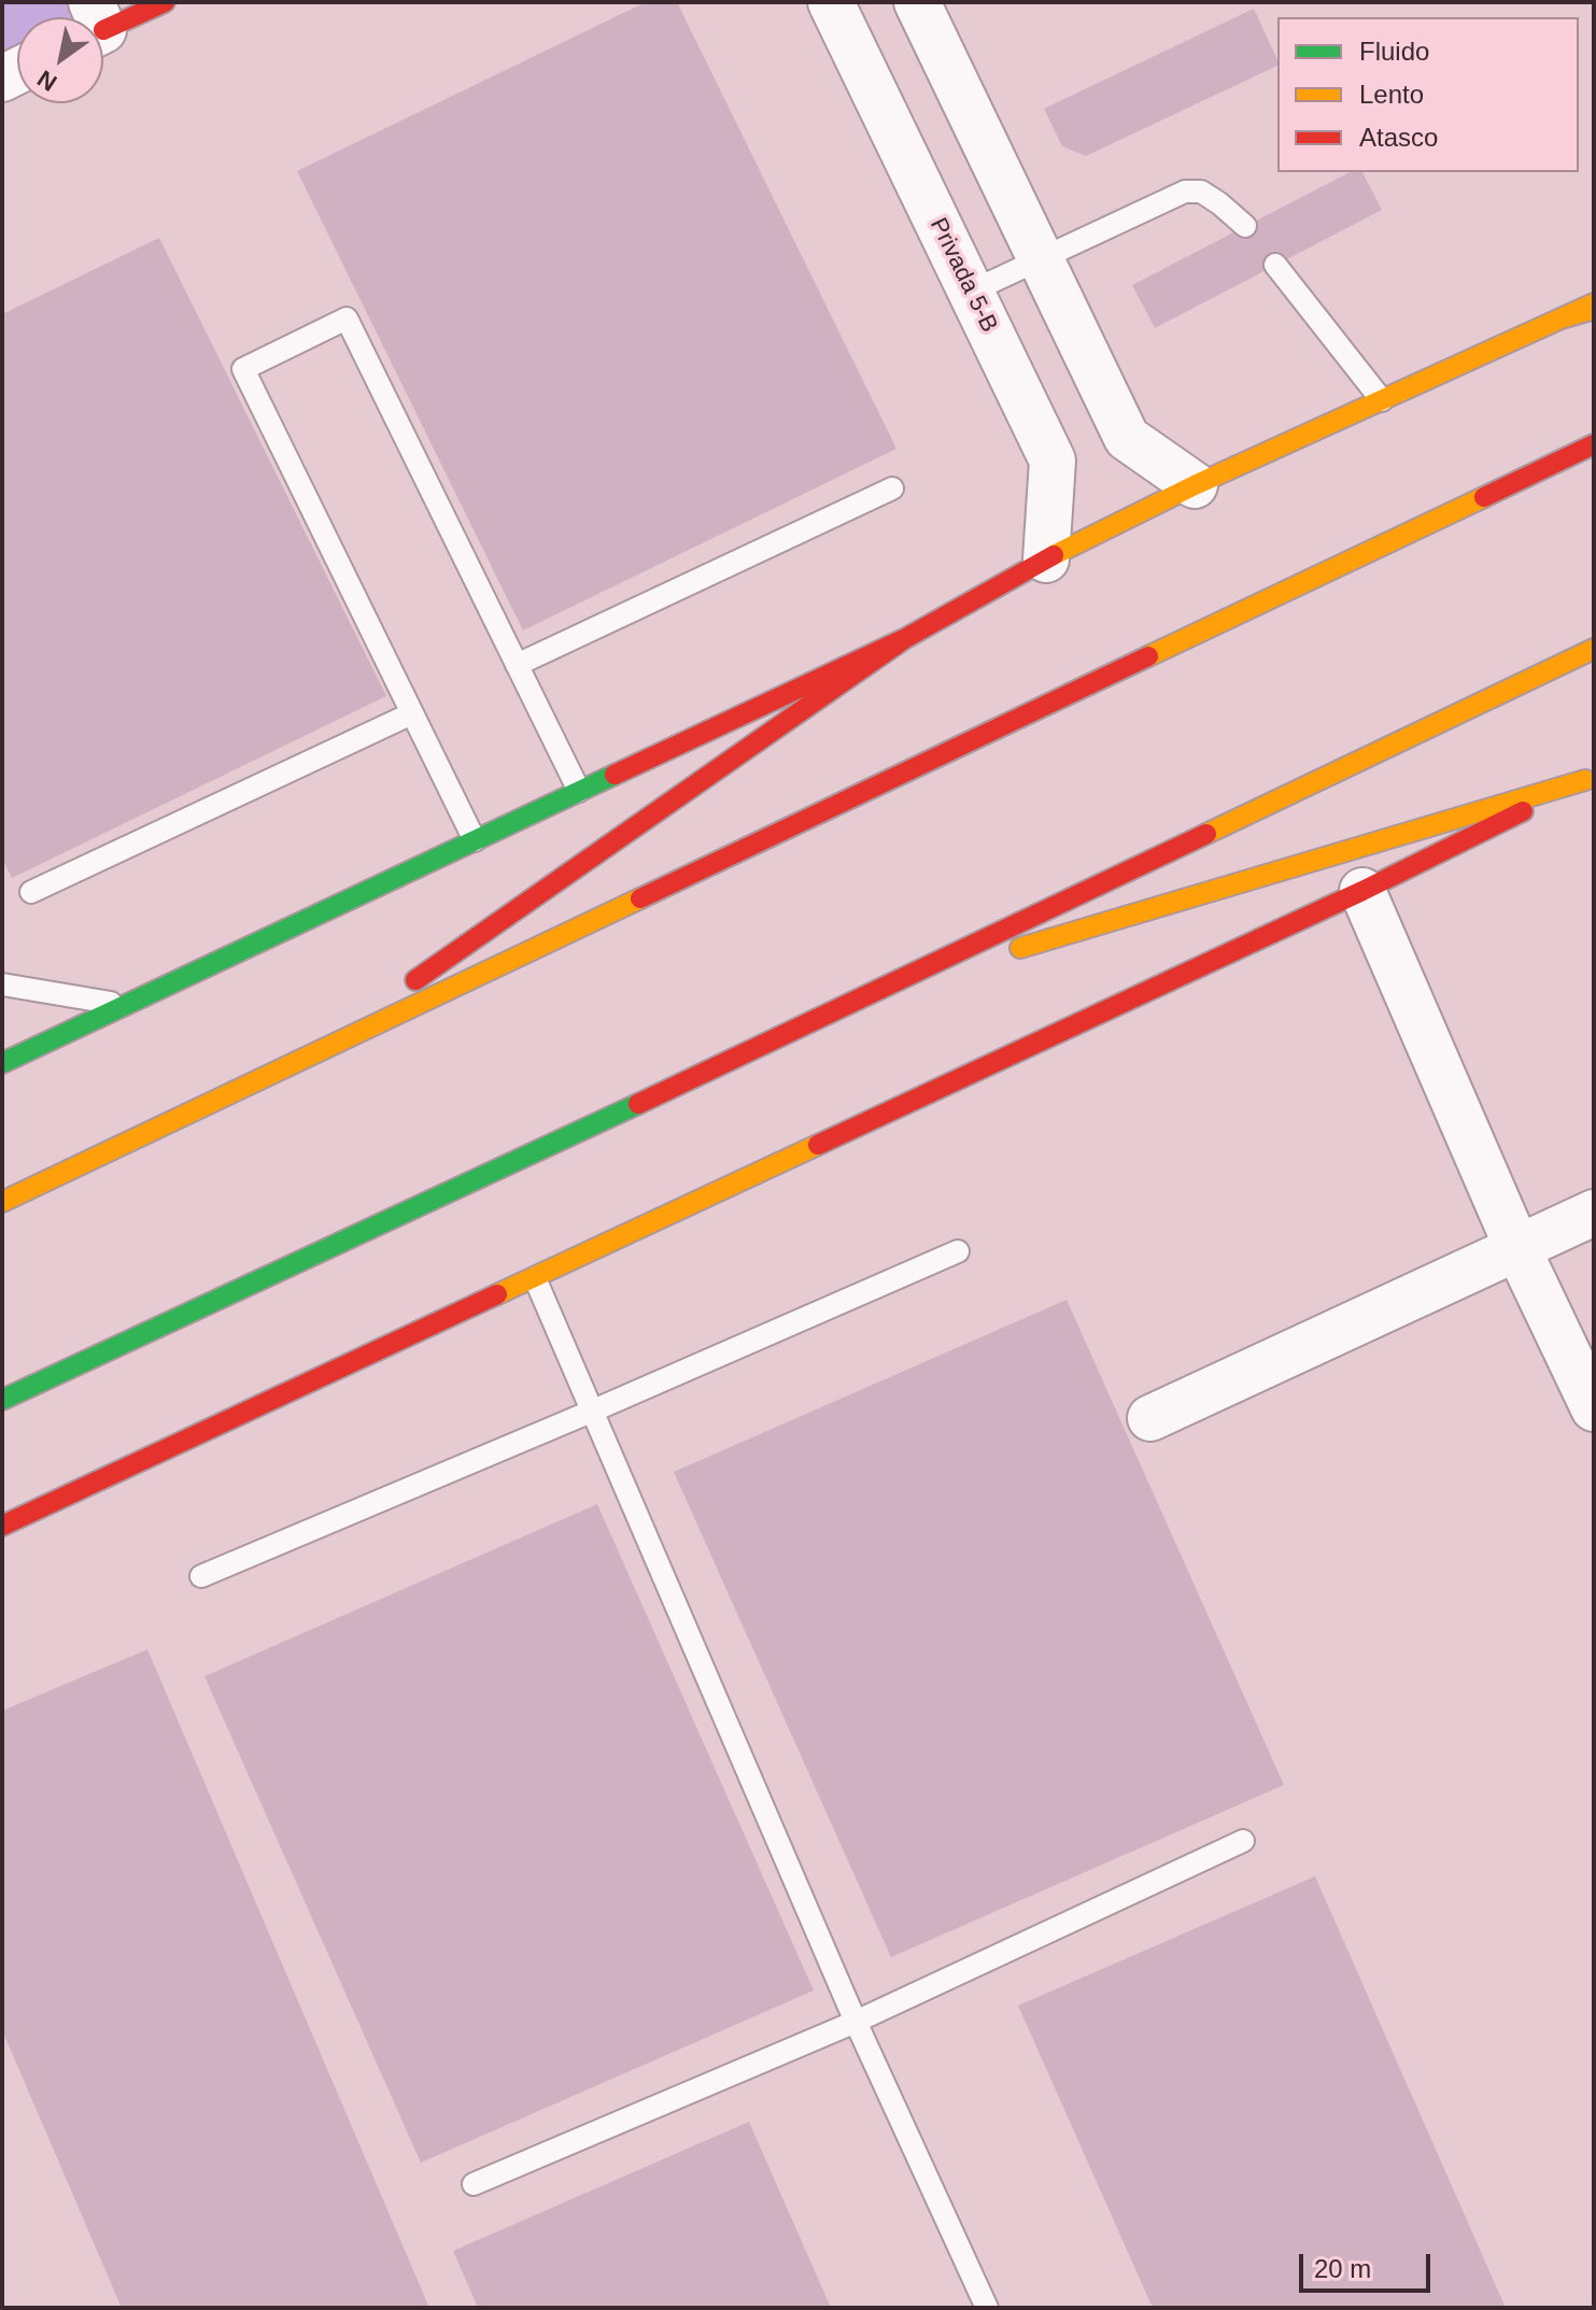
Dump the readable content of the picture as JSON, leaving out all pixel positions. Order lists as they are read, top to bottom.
{
  "streets": {
    "street": ["Privada 5-B"]
  },
  "legend": ["Fluido", "Lento", "Atasco"],
  "scale_bar": "20 m",
  "north": "bottom left"
}
